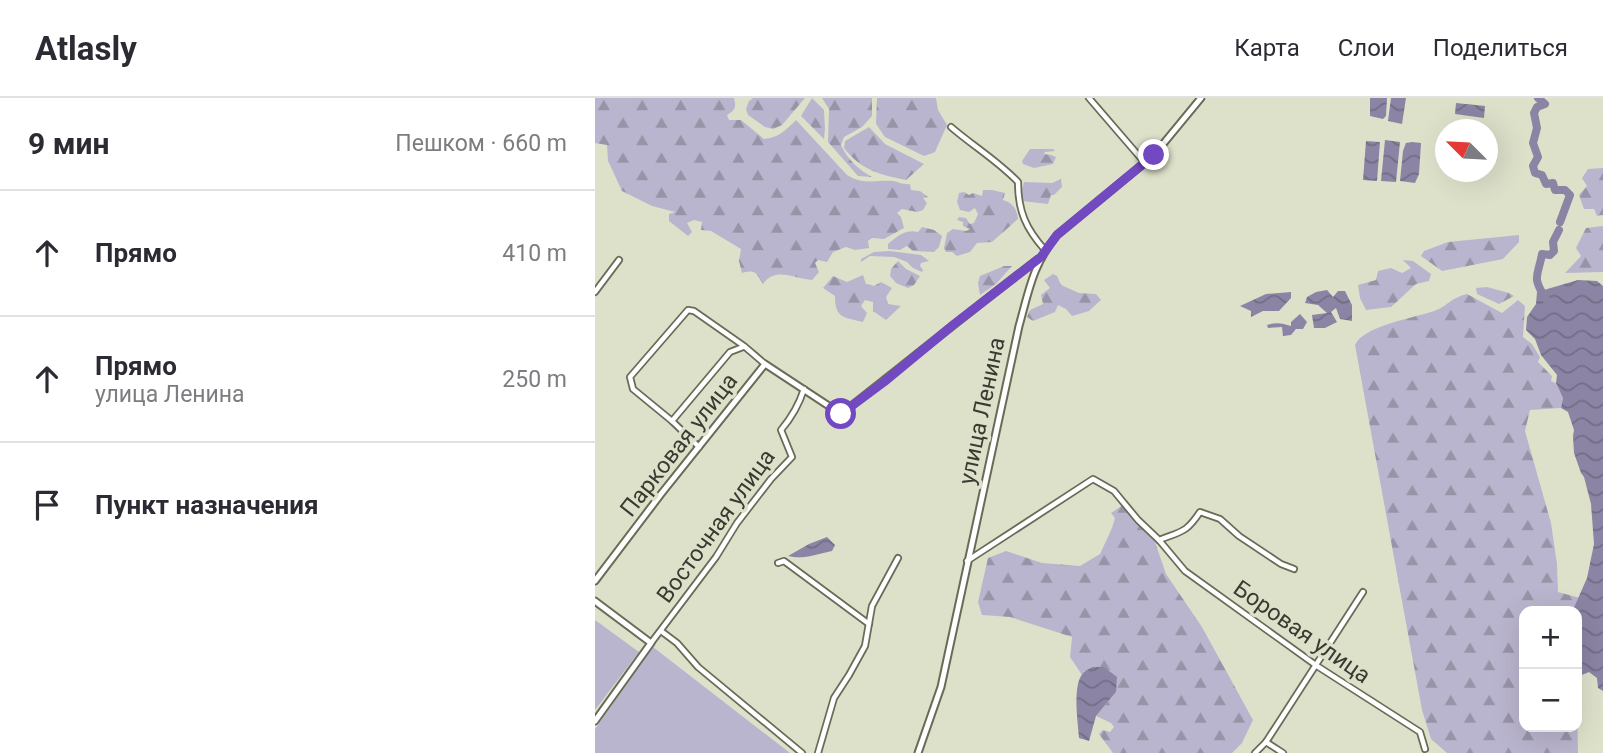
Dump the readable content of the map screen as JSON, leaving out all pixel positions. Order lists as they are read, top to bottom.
{
  "streets": {
    "street": [
      "улица Ленина",
      "Парковая улица",
      "Восточная улица",
      "Боровая улица"
    ]
  },
  "crossings": [
    ["улица Ленина", "Боровая улица"]
  ],
  "north": "top left",
  "page": {
    "header": "Atlasly",
    "nav": ["Карта", "Слои", "Поделиться"],
    "heading": ["9 мин", "Пешком · 660 m"],
    "list": [
      ["Прямо", "410 m"],
      ["Прямо", "улица Ленина", "250 m"],
      "Пункт назначения"
    ],
    "map_buttons": ["+", "−"]
  }
}
